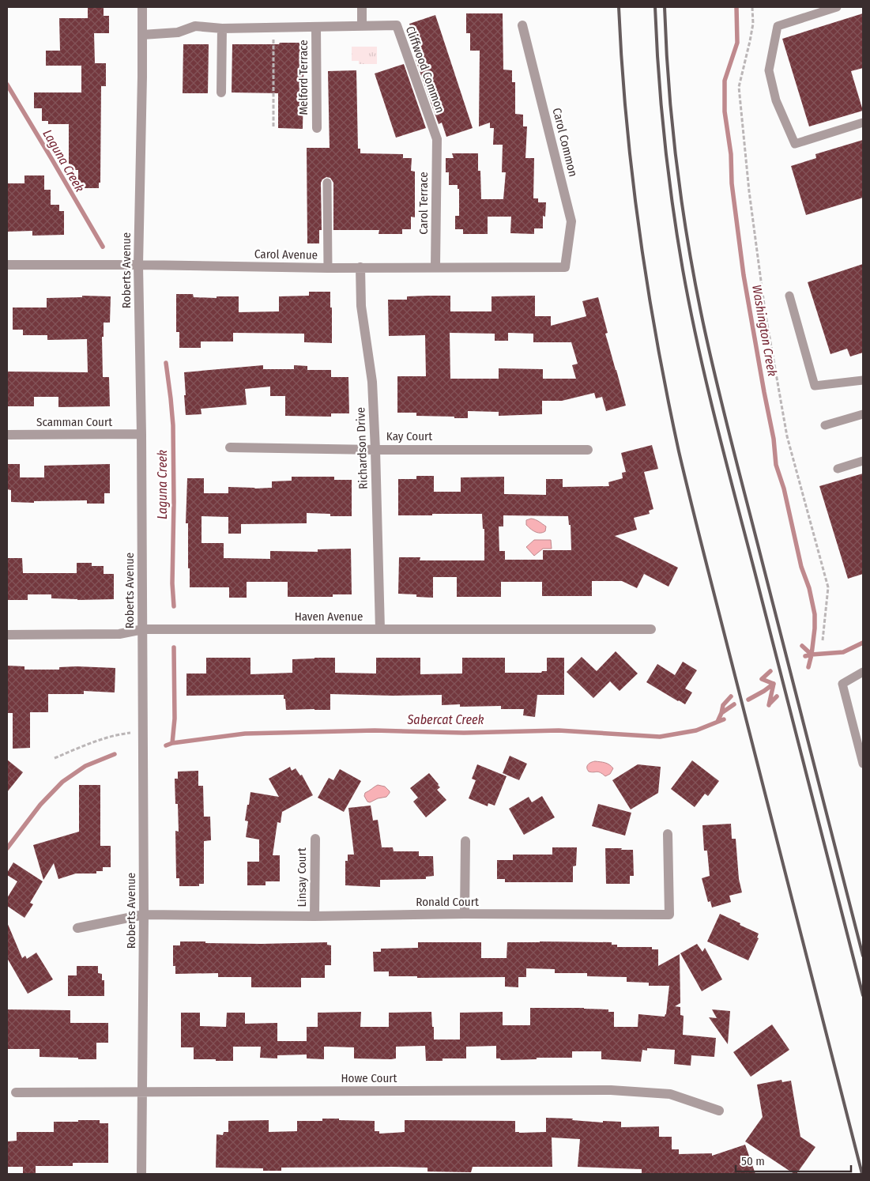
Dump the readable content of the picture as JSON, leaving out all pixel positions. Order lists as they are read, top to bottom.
{
  "streets": {
    "street": [
      "Cliffwood Common",
      "Melford Terrace",
      "Carol Common",
      "Carol Terrace",
      "Carol Avenue",
      "Roberts Avenue",
      "Scamman Court",
      "Kay Court",
      "Richardson Drive",
      "Haven Avenue",
      "Linsay Court",
      "Ronald Court",
      "Howe Court"
    ]
  },
  "crossings": [
    ["Cliffwood Common", "Melford Terrace"],
    ["Cliffwood Common", "Carol Terrace"],
    ["Cliffwood Common", "Roberts Avenue"],
    ["Carol Common", "Carol Avenue"],
    ["Carol Terrace", "Carol Avenue"],
    ["Carol Avenue", "Roberts Avenue"],
    ["Carol Avenue", "Richardson Drive"],
    ["Roberts Avenue", "Scamman Court"],
    ["Roberts Avenue", "Haven Avenue"],
    ["Roberts Avenue", "Ronald Court"],
    ["Roberts Avenue", "Howe Court"],
    ["Kay Court", "Richardson Drive"],
    ["Richardson Drive", "Haven Avenue"],
    ["Linsay Court", "Ronald Court"]
  ],
  "water": ["Laguna Creek", "Washington Creek", "Sabercat Creek"],
  "scale_bar": "50 m"
}
